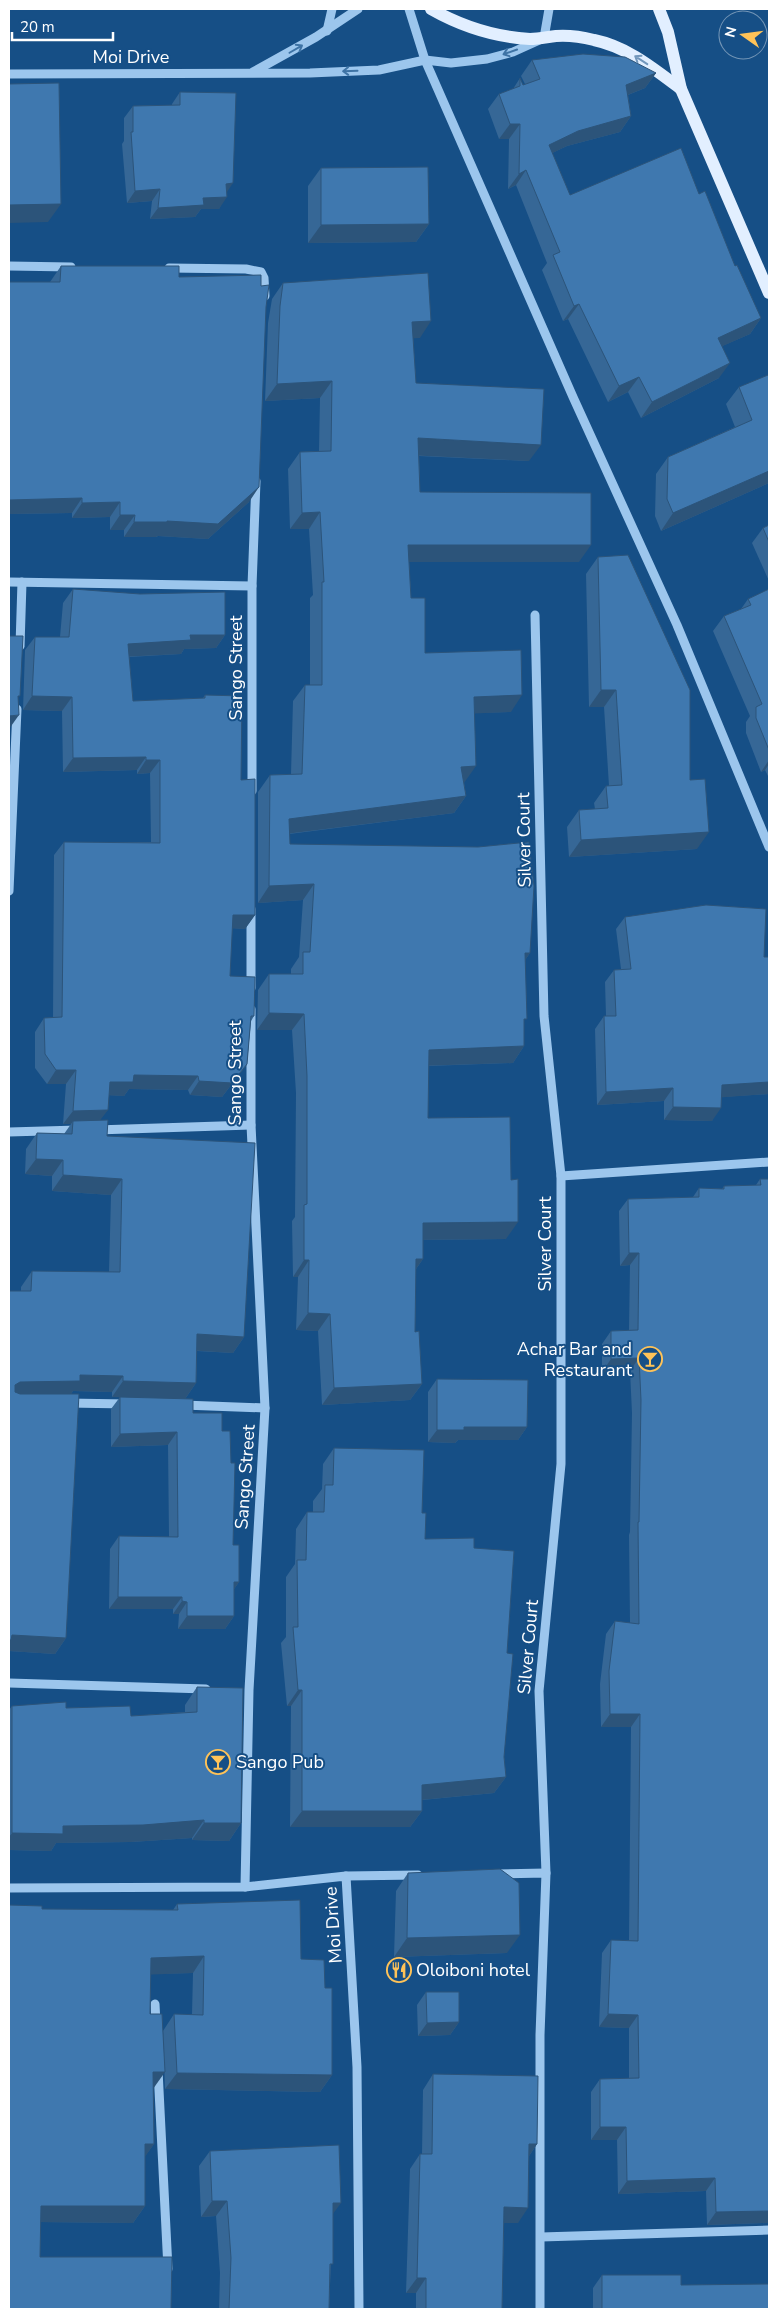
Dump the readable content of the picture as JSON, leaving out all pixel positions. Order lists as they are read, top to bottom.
{
  "streets": {
    "street": ["Moi Drive", "Sango Street", "Silver Court"]
  },
  "crossings": [
    ["Moi Drive", "Sango Street"]
  ],
  "places": {
    "bar": ["Achar Bar and Restaurant", "Sango Pub"],
    "restaurant": ["Oloiboni hotel"]
  },
  "scale_bar": "20 m",
  "north": "left"
}
